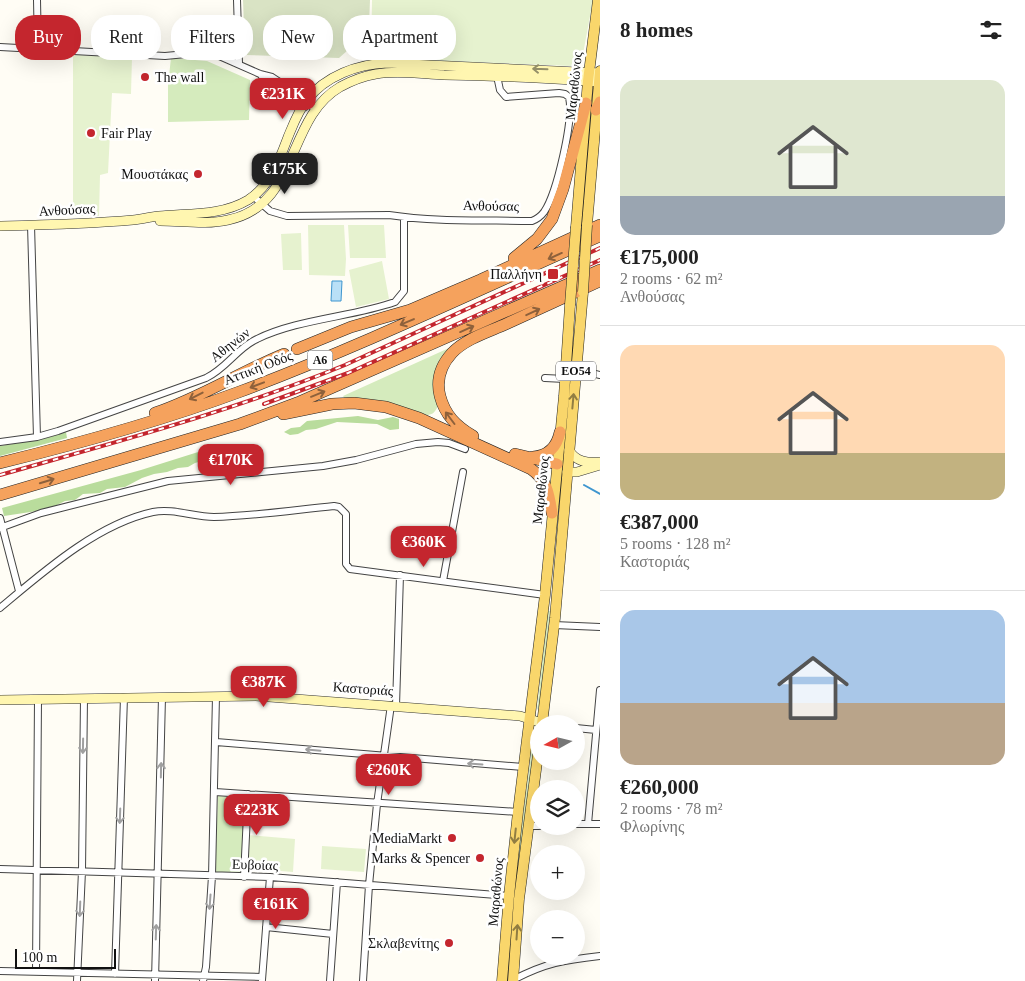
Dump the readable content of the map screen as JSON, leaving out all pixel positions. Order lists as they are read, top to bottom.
{
  "streets": {
    "highway": ["Α6", "Αττική Οδός"],
    "main road": ["Μαραθώνος", "ΕΟ54"],
    "street": [
      "Ανθούσας",
      "Αθηνών",
      "Καστοριάς",
      "Ευβοίας"
    ]
  },
  "crossings": [
    ["Μαραθώνος", "Ανθούσας"],
    ["Μαραθώνος", "Καστοριάς"],
    ["Μαραθώνος", "Ευβοίας"],
    ["Ανθούσας", "Αθηνών"]
  ],
  "places": {
    "other": [
      "The wall",
      "Fair Play",
      "Μουστάκας",
      "MediaMarkt",
      "Marks & Spencer",
      "Σκλαβενίτης"
    ],
    "transit": ["Παλλήνη"]
  },
  "scale_bar": "100 m",
  "north": "left",
  "page": {
    "heading": "8 homes",
    "chip": [
      "Buy",
      "Rent",
      "Filters",
      "New",
      "Apartment"
    ],
    "list": [
      {
        "name": "€175,000",
        "note": "2 rooms · 62 m² · Ανθούσας"
      },
      {
        "name": "€387,000",
        "note": "5 rooms · 128 m² · Καστοριάς"
      },
      {
        "name": "€260,000",
        "note": "2 rooms · 78 m² · Φλωρίνης"
      }
    ],
    "price": [
      "€231K",
      "€175K",
      "€170K",
      "€360K",
      "€387K",
      "€260K",
      "€223K",
      "€161K"
    ],
    "map_buttons": ["+", "−"],
    "scale": "100 m"
  }
}
